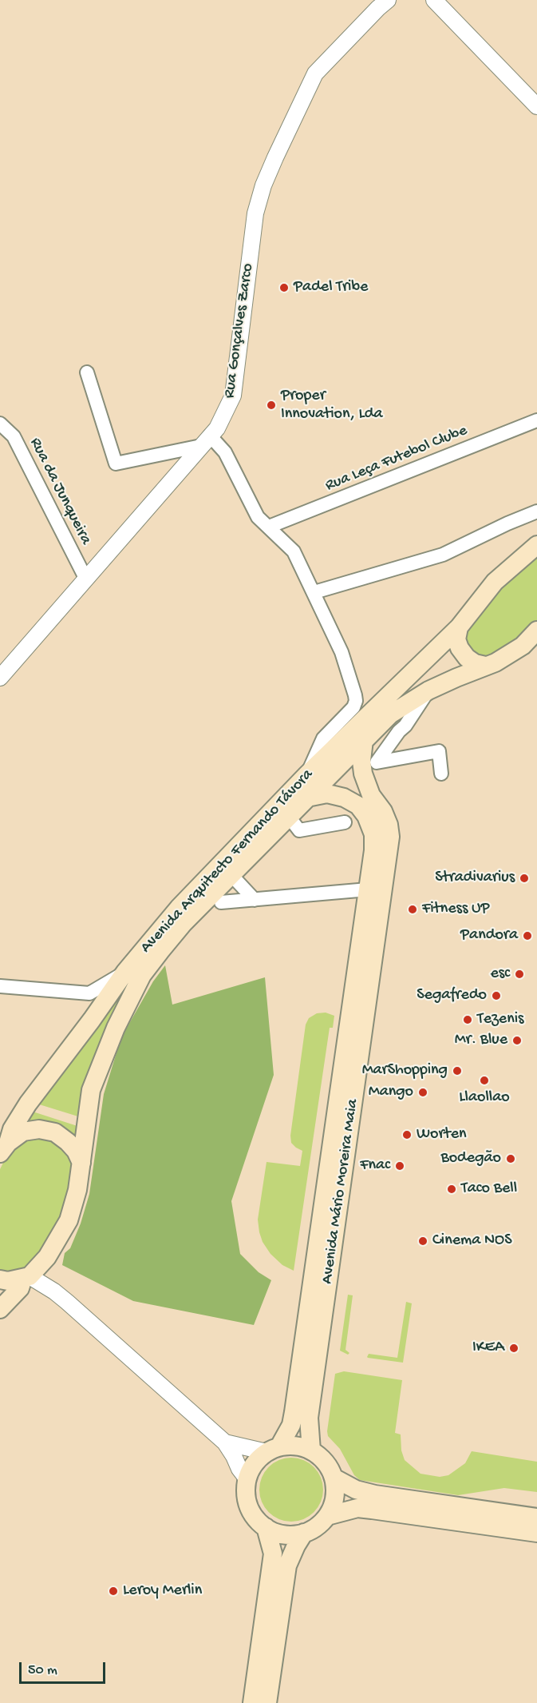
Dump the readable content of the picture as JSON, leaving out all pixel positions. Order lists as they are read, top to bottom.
{
  "streets": {
    "main road": ["Avenida Arquitecto Fernando Távora", "Avenida Mário Moreira Maia"],
    "street": ["Rua Gonçalves Zarco", "Rua Leça Futebol Clube", "Rua da Junqueira"]
  },
  "crossings": [
    ["Rua Gonçalves Zarco", "Rua da Junqueira"],
    ["Avenida Arquitecto Fernando Távora", "Avenida Mário Moreira Maia"]
  ],
  "places": [
    "Padel Tribe",
    "Proper Innovation, Lda",
    "Stradivarius",
    "Fitness UP",
    "Pandora",
    "esc",
    "Segafredo",
    "Tezenis",
    "Mr. Blue",
    "MarShopping",
    "Llaollao",
    "Mango",
    "Worten",
    "Bodegão",
    "Fnac",
    "Taco Bell",
    "Cinema NOS",
    "IKEA",
    "Leroy Merlin"
  ],
  "scale_bar": "50 m"
}
